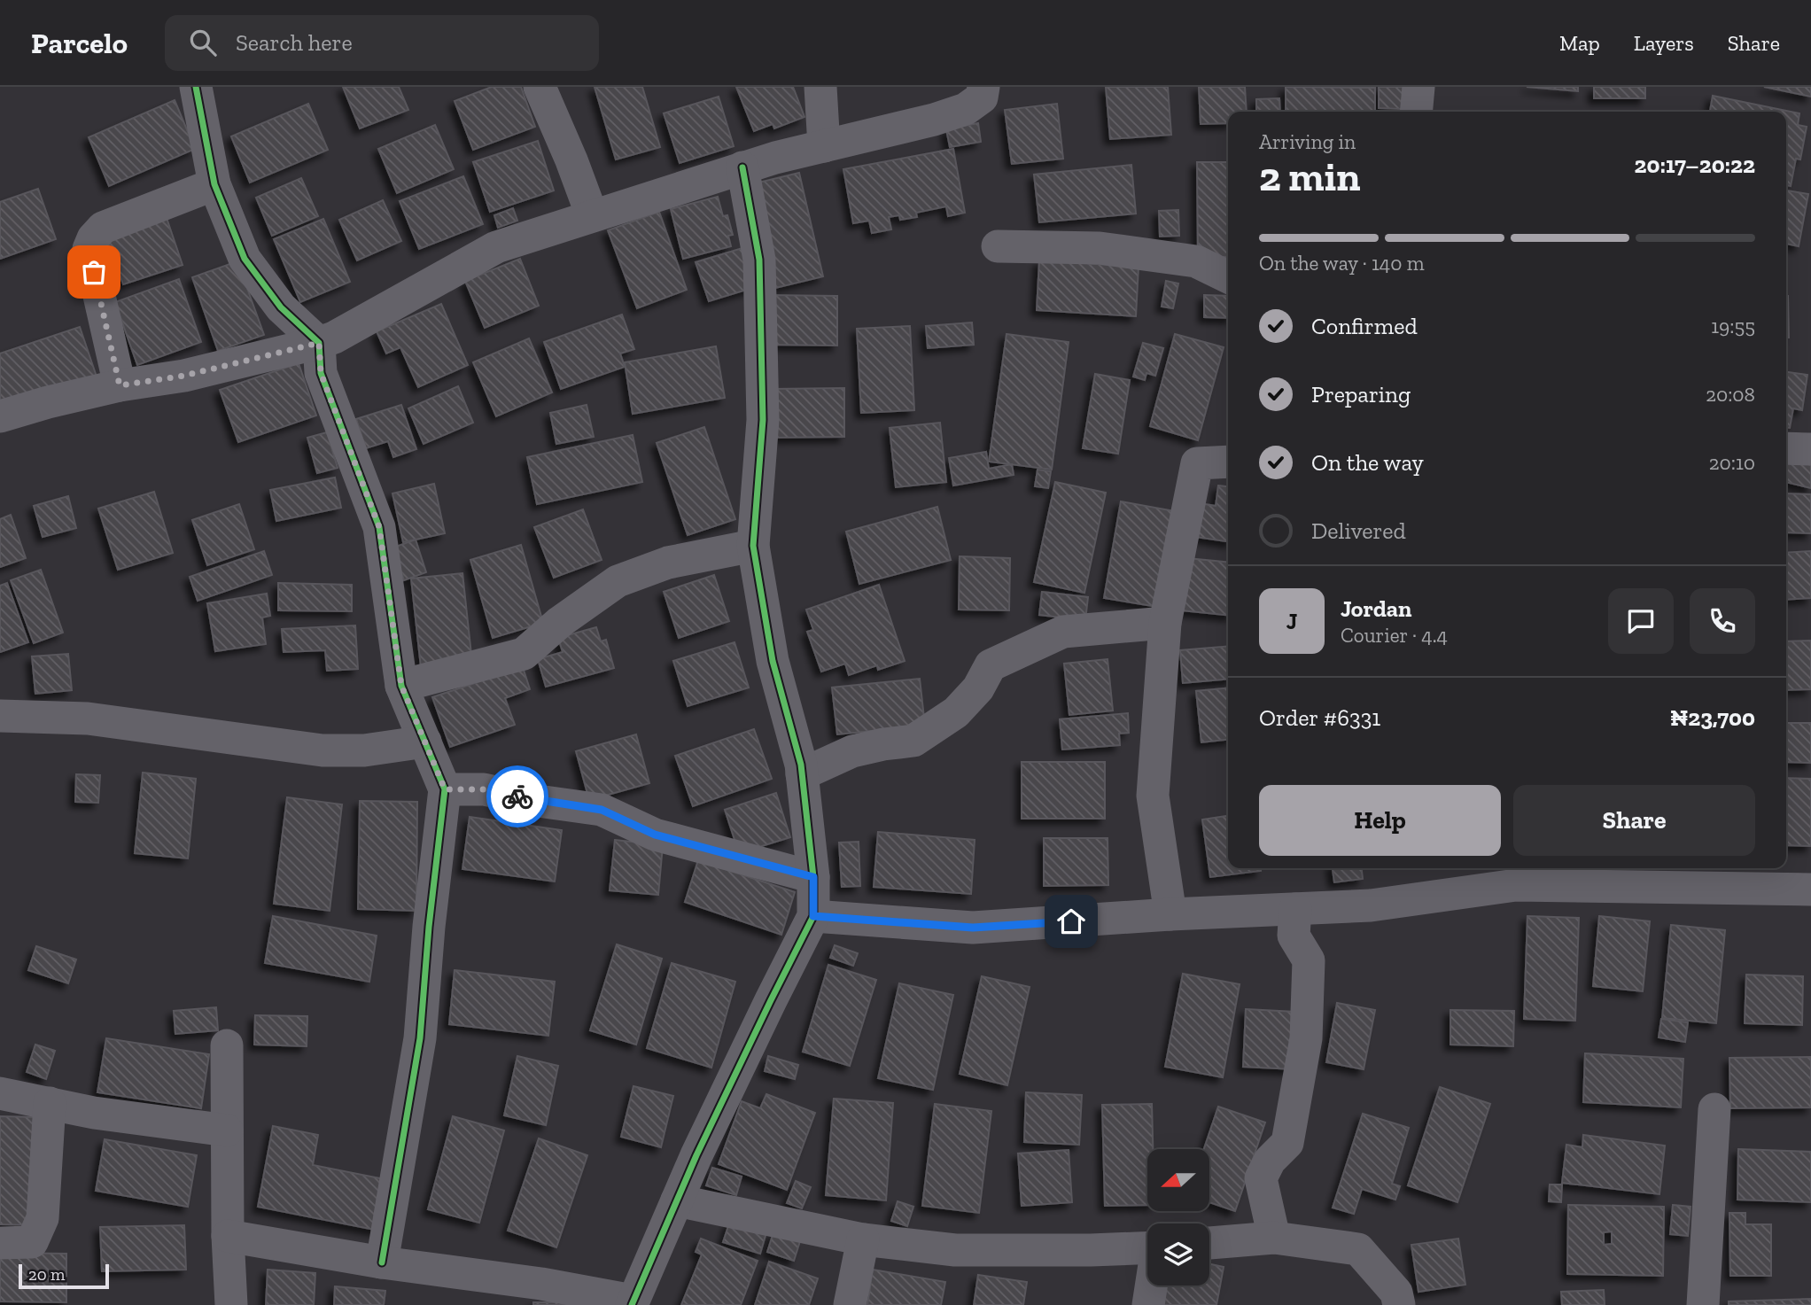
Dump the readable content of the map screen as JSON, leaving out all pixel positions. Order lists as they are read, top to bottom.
{
  "scale_bar": "20 m",
  "north": "left",
  "page": {
    "header": "Parcelo",
    "search": "Search here",
    "nav": ["Map", "Layers", "Share"],
    "heading": ["2 min", "Arriving in", "20:17–20:22"],
    "panel": [
      "Jordan",
      "Courier · 4.4",
      "Order #6331",
      "₦23,700"
    ],
    "bar": "On the way · 140 m",
    "list": [
      ["Confirmed", "19:55"],
      ["Preparing", "20:08"],
      ["On the way", "20:10"],
      "Delivered"
    ],
    "round": "J",
    "buttons": ["Help", "Share"],
    "scale": "20 m"
  }
}
